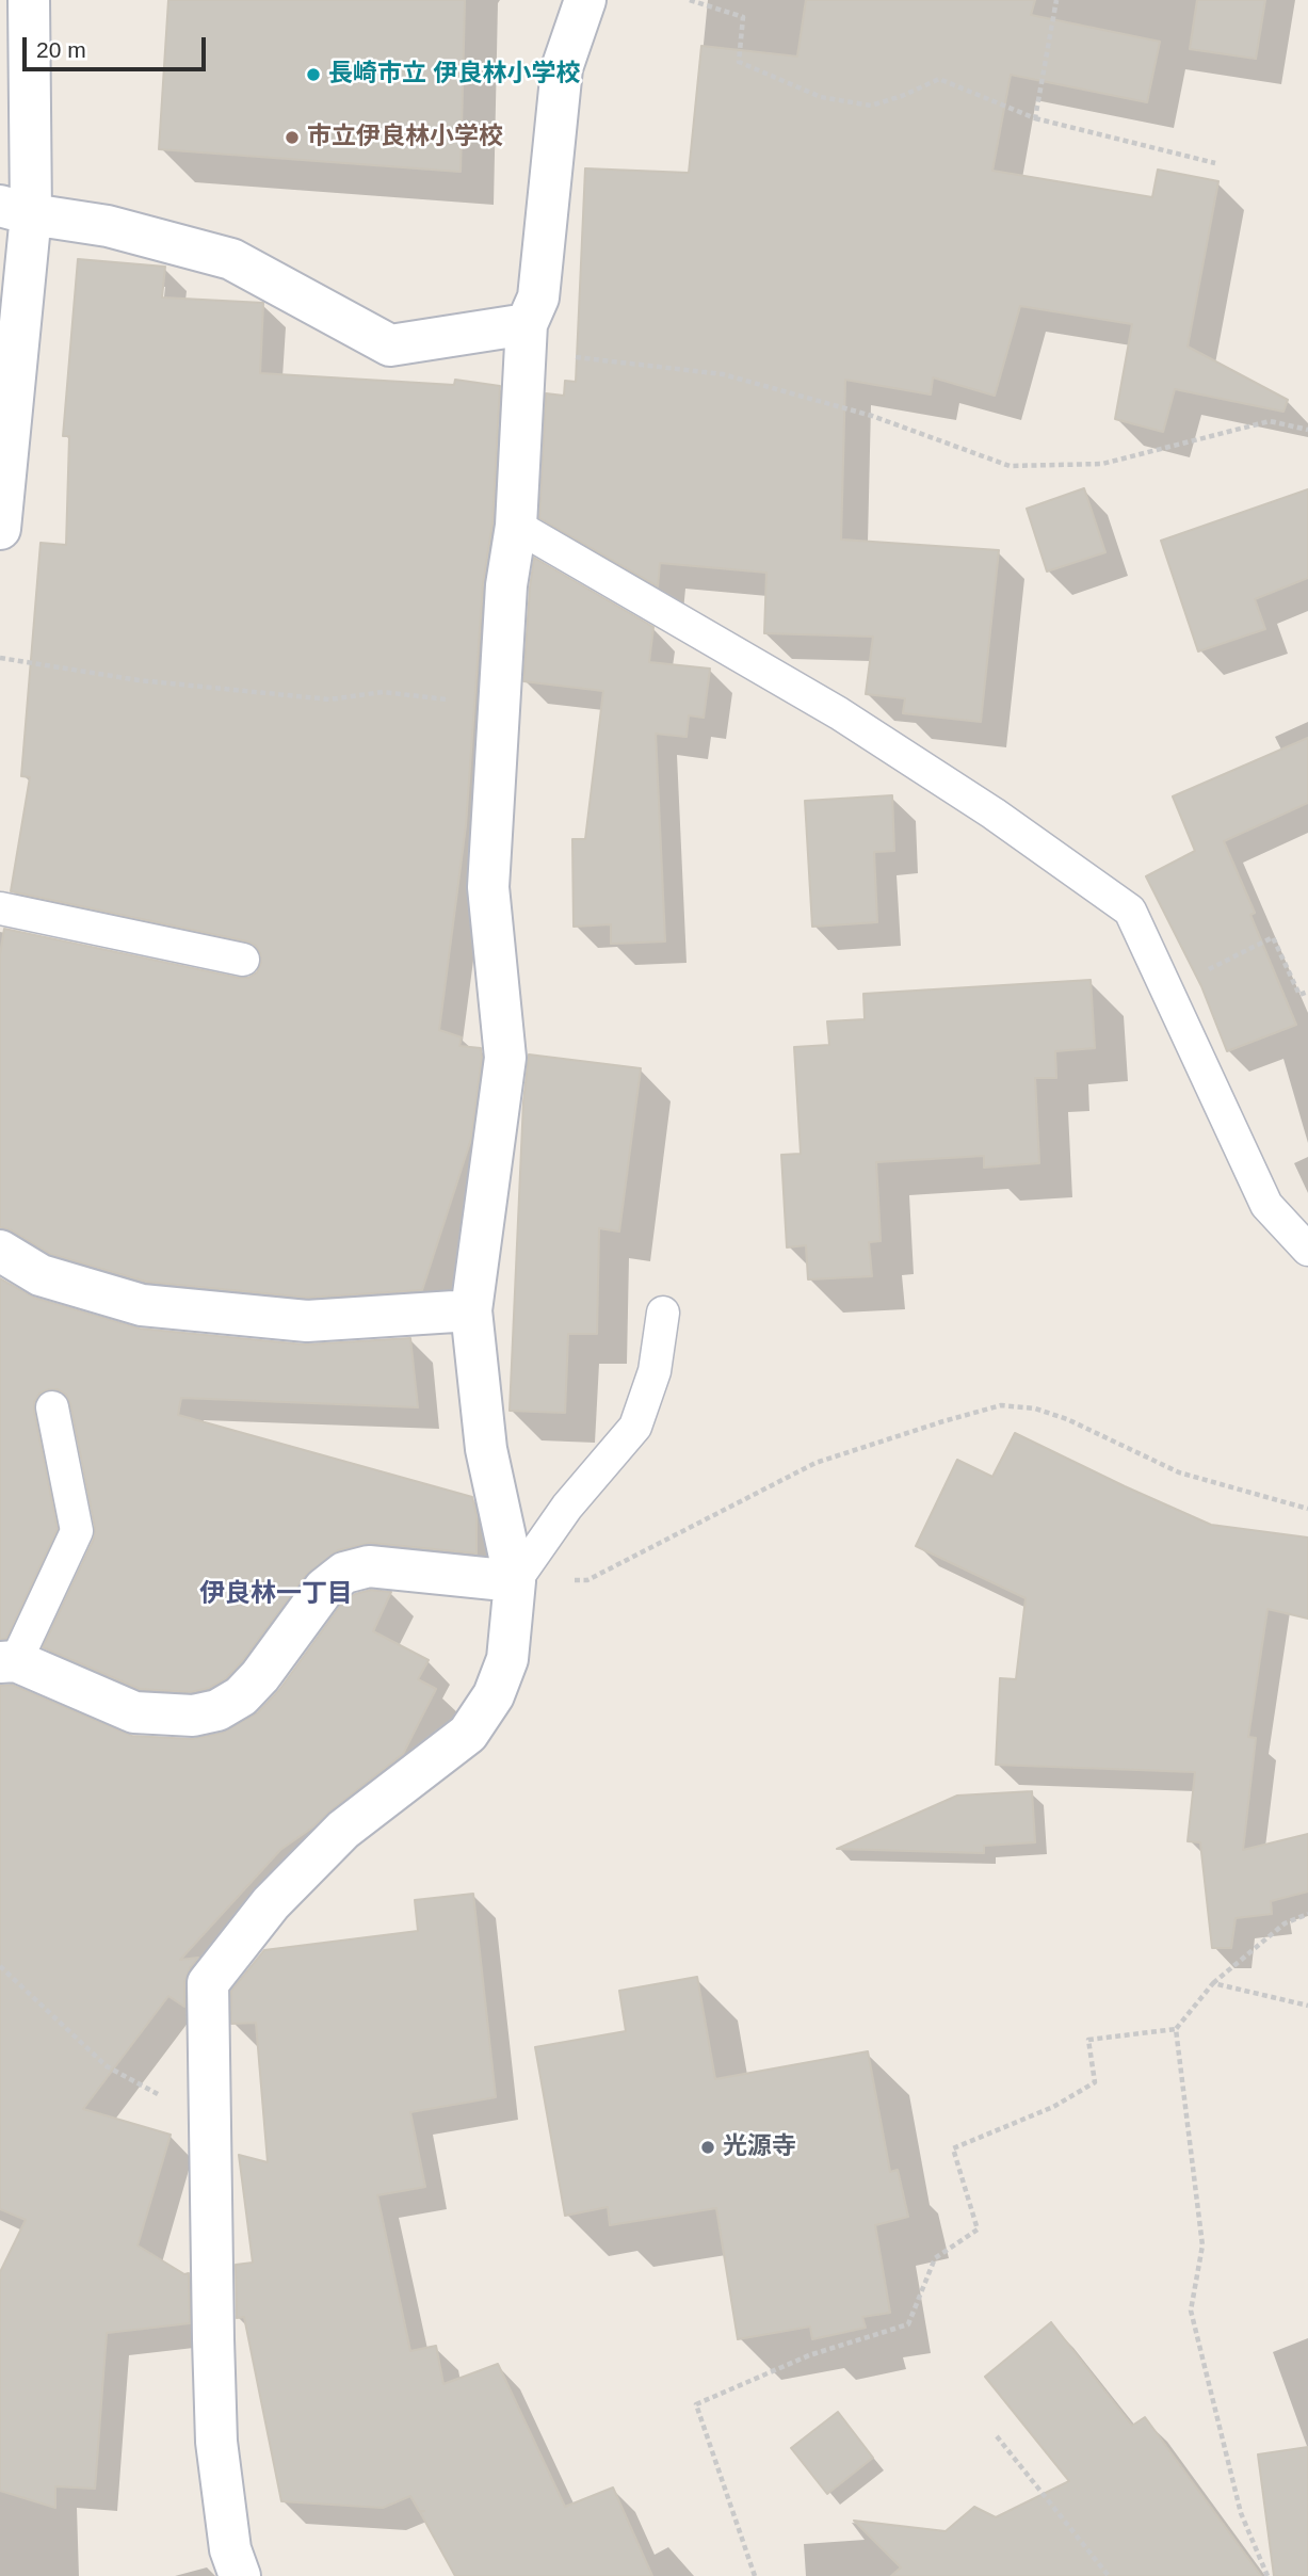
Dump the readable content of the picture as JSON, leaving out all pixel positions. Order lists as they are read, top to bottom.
{
  "districts": ["伊良林一丁目"],
  "places": ["長崎市立 伊良林小学校", "市立伊良林小学校", "光源寺"],
  "scale_bar": "20 m"
}
